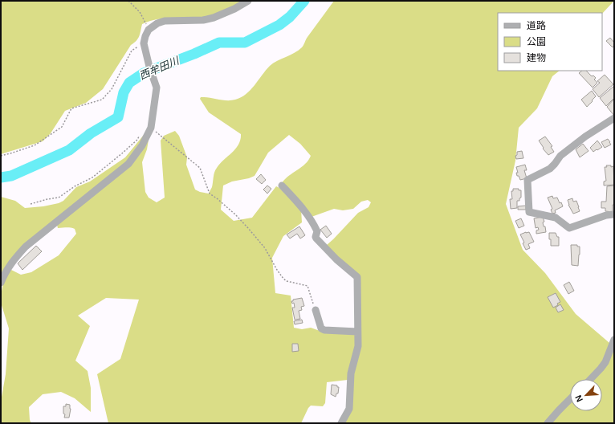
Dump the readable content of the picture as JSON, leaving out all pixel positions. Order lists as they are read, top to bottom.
{
  "water": ["西牟田川"],
  "legend": ["道路", "公園", "建物"],
  "north": "bottom left"
}
